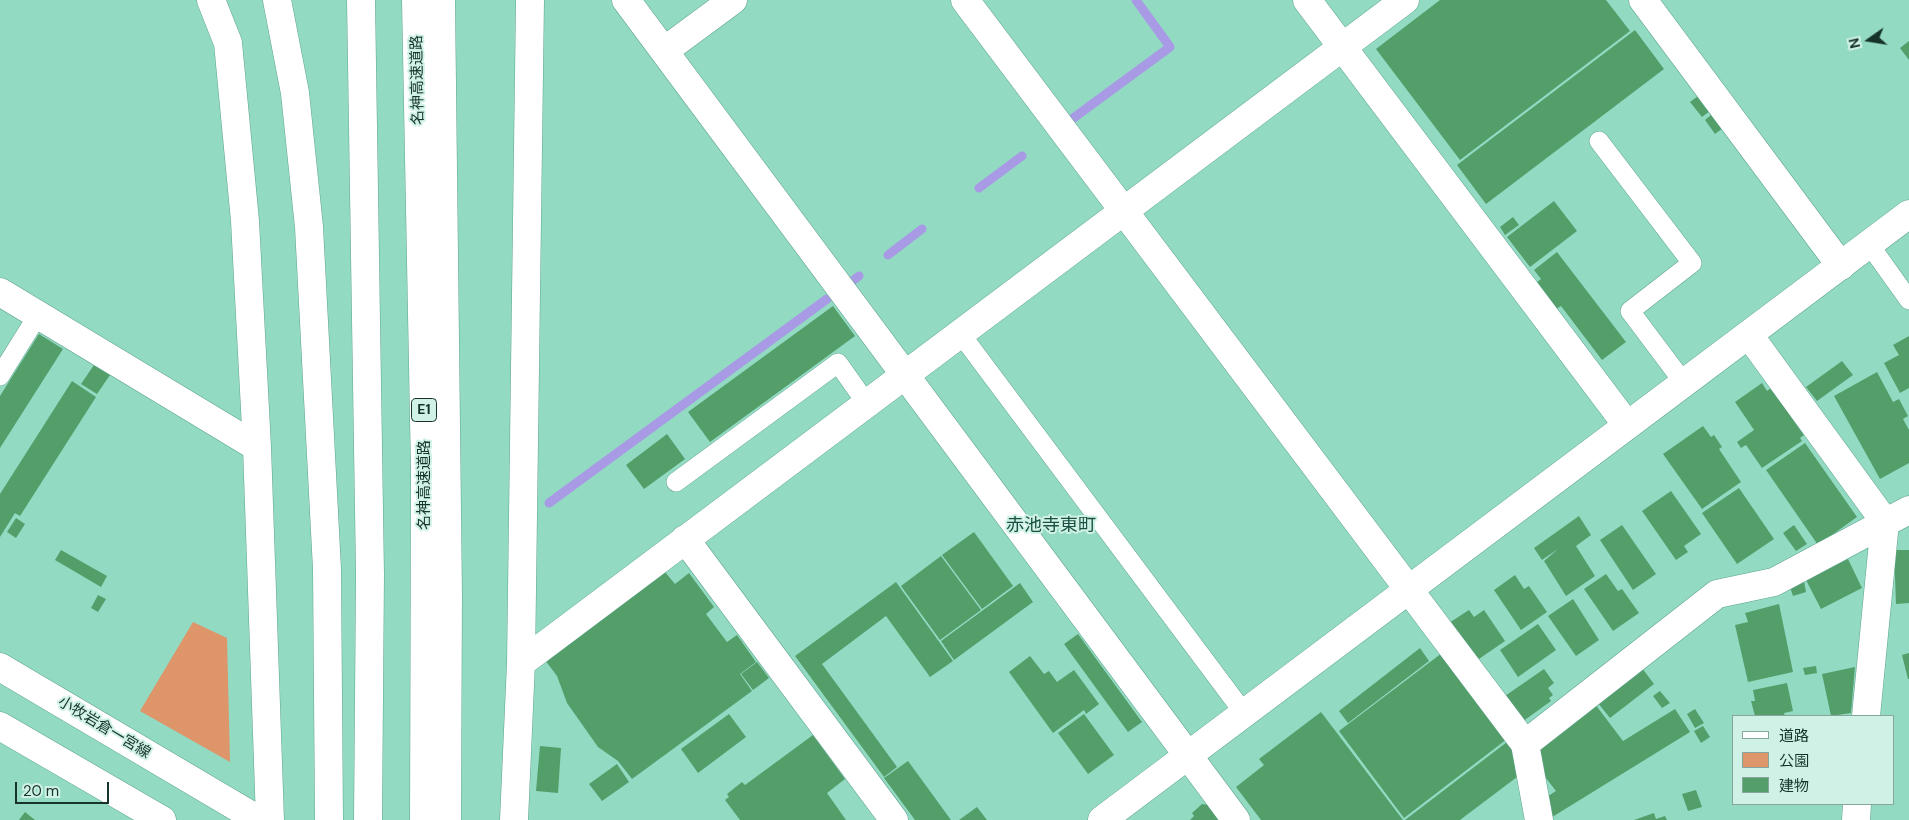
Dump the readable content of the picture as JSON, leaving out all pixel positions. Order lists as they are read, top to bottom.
{
  "streets": {
    "main road": ["名神高速道路", "E1", "小牧岩倉一宮線"]
  },
  "districts": ["赤池寺東町"],
  "legend": ["道路", "公園", "建物"],
  "scale_bar": "20 m",
  "north": "left"
}
